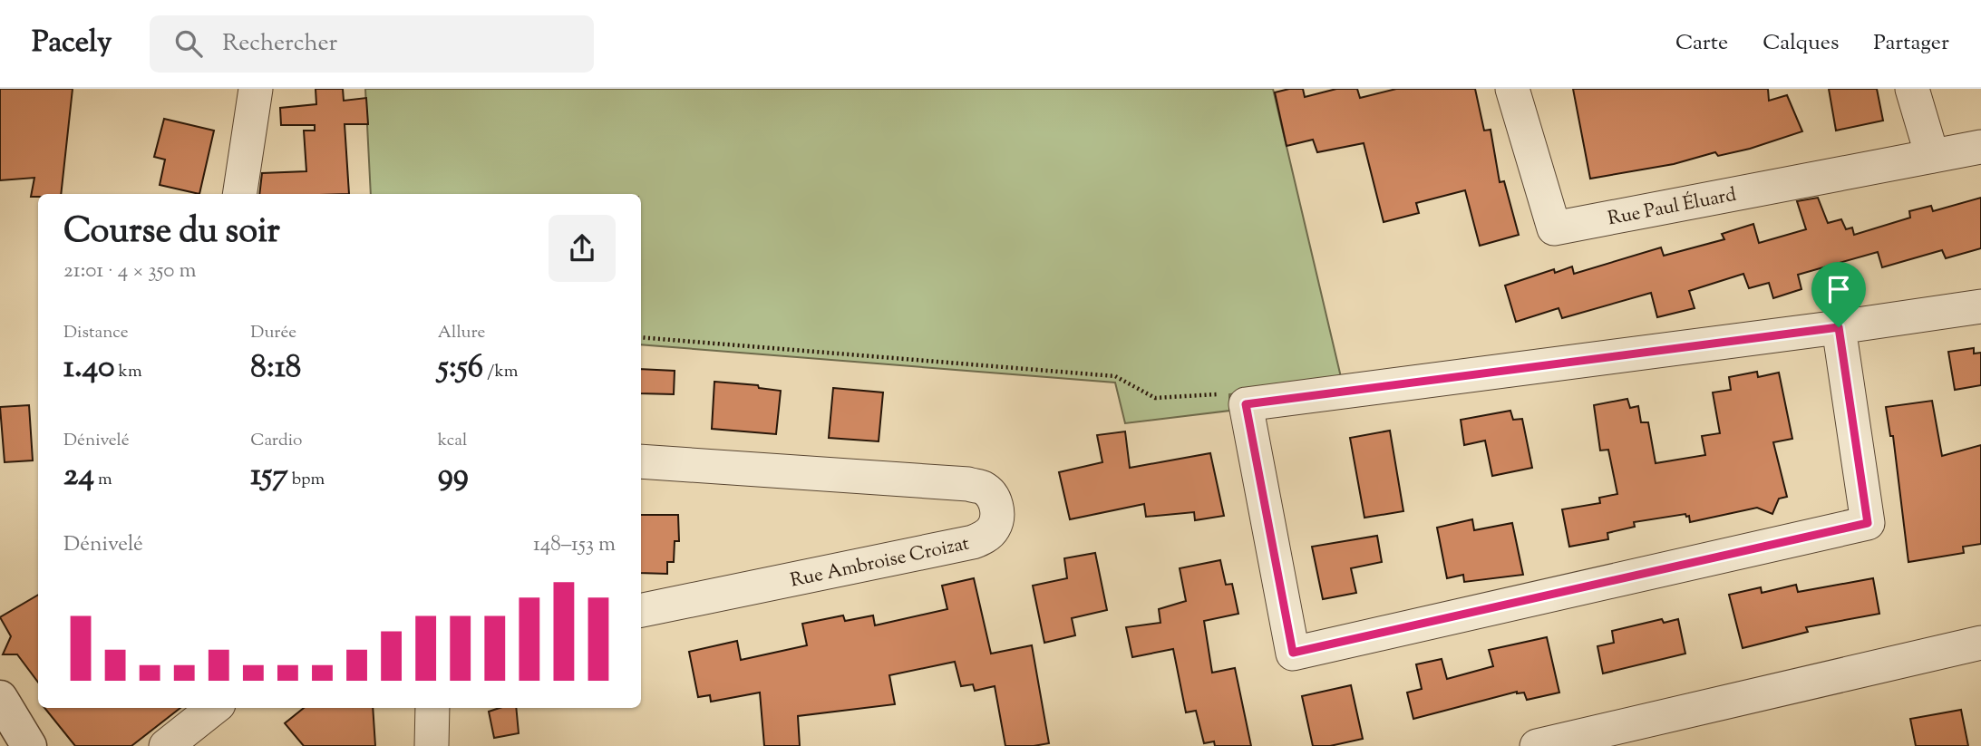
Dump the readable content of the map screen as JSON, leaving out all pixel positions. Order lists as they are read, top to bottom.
{
  "streets": {
    "street": ["Rue Paul Éluard", "Rue Ambroise Croizat"]
  },
  "page": {
    "header": "Pacely",
    "search": "Rechercher",
    "nav": ["Carte", "Calques", "Partager"],
    "heading": ["Course du soir", "21:01 · 4 × 350 m"],
    "stats": [
      ["Distance", "1.40 km"],
      ["Durée", "8:18"],
      ["Allure", "5:56 /km"],
      ["Dénivelé", "24 m"],
      ["Cardio", "157 bpm"],
      ["kcal", "99"]
    ],
    "chart": ["Dénivelé", "148–153 m"]
  }
}
